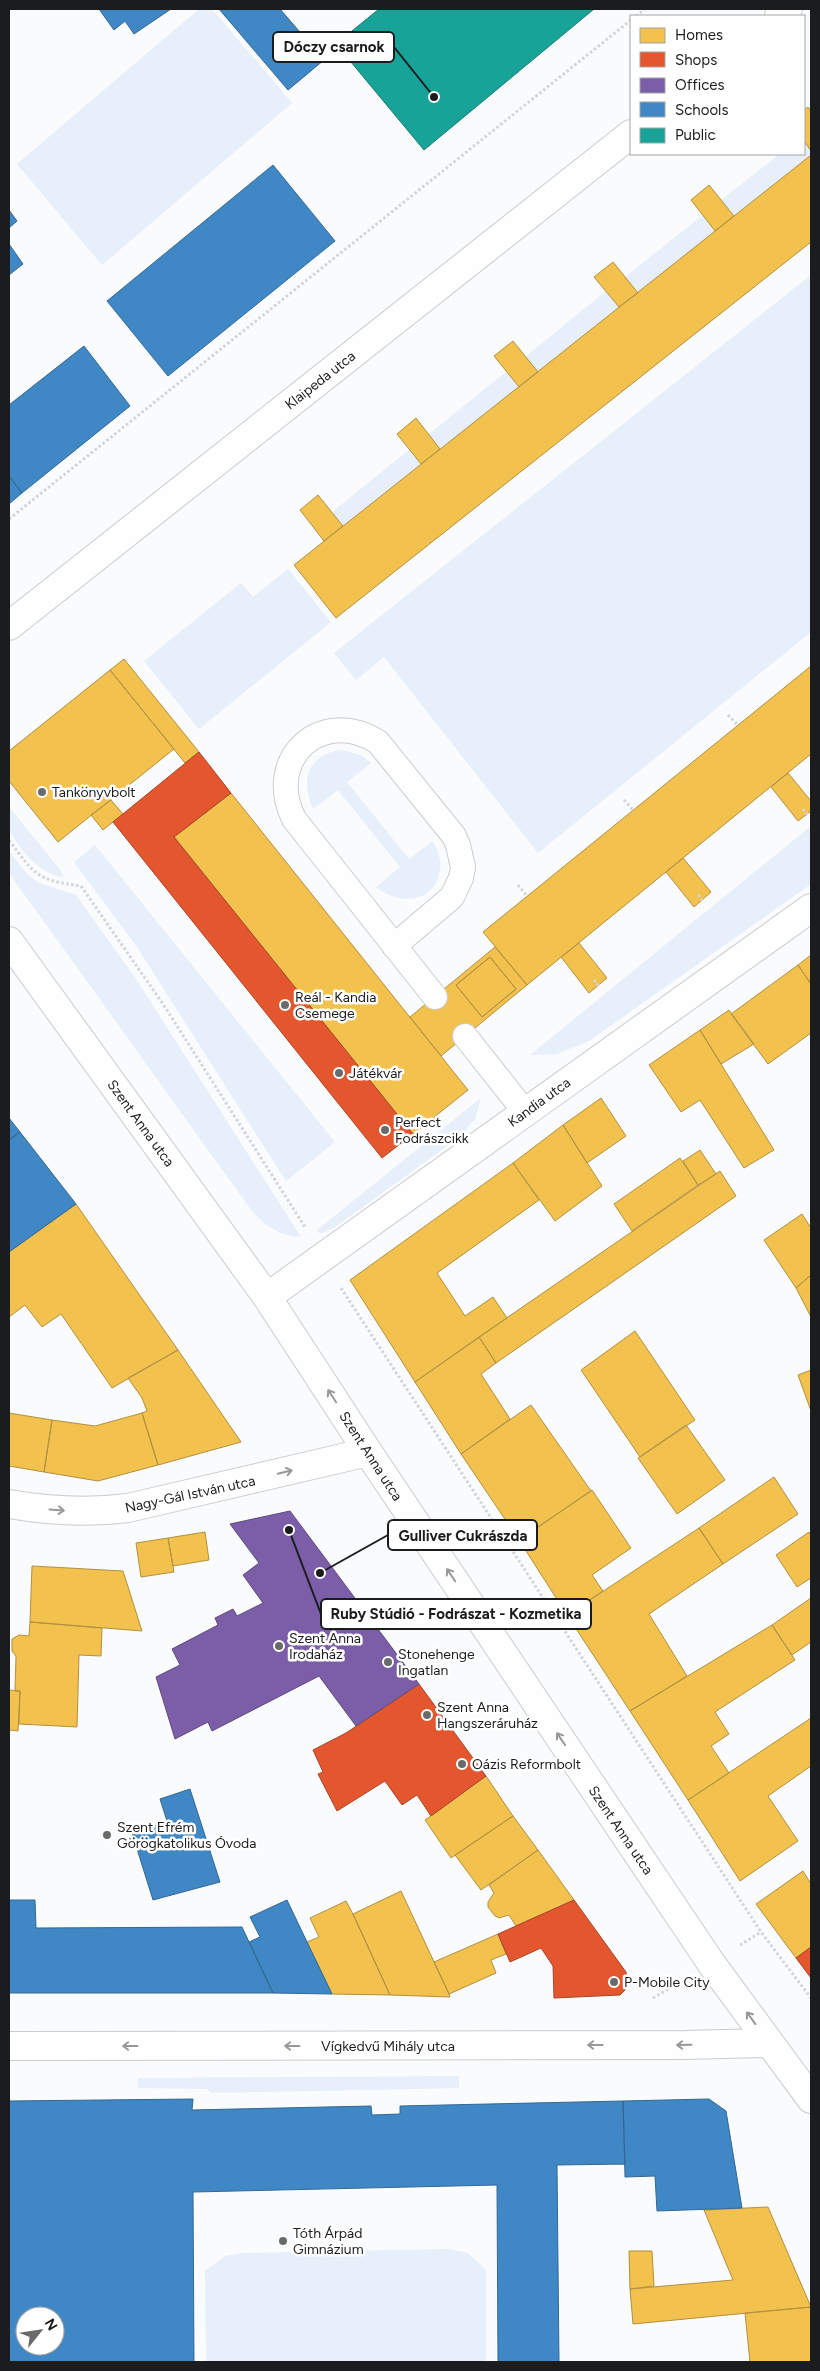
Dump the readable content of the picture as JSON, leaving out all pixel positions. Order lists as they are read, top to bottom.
{
  "streets": {
    "street": [
      "Klaipeda utca",
      "Kandia utca",
      "Szent Anna utca",
      "Nagy-Gál István utca",
      "Vígkedvű Mihály utca"
    ]
  },
  "crossings": [
    ["Kandia utca", "Szent Anna utca"],
    ["Szent Anna utca", "Nagy-Gál István utca"],
    ["Szent Anna utca", "Vígkedvű Mihály utca"]
  ],
  "one_way": ["Szent Anna utca", "Nagy-Gál István utca", "Vígkedvű Mihály utca"],
  "places": [
    "Dóczy csarnok",
    "Tankönyvbolt",
    "Reál - Kandia Csemege",
    "Játékvár",
    "Perfect Fodrászcikk",
    "Ruby Stúdió - Fodrászat - Kozmetika",
    "Gulliver Cukrászda",
    "Szent Anna Irodaház",
    "Stonehenge Ingatlan",
    "Szent Anna Hangszeráruház",
    "Oázis Reformbolt",
    "Szent Efrém Görögkatolikus Óvoda",
    "P-Mobile City",
    "Tóth Árpád Gimnázium"
  ],
  "legend": [
    "Homes",
    "Shops",
    "Offices",
    "Schools",
    "Public"
  ],
  "north": "top right"
}
